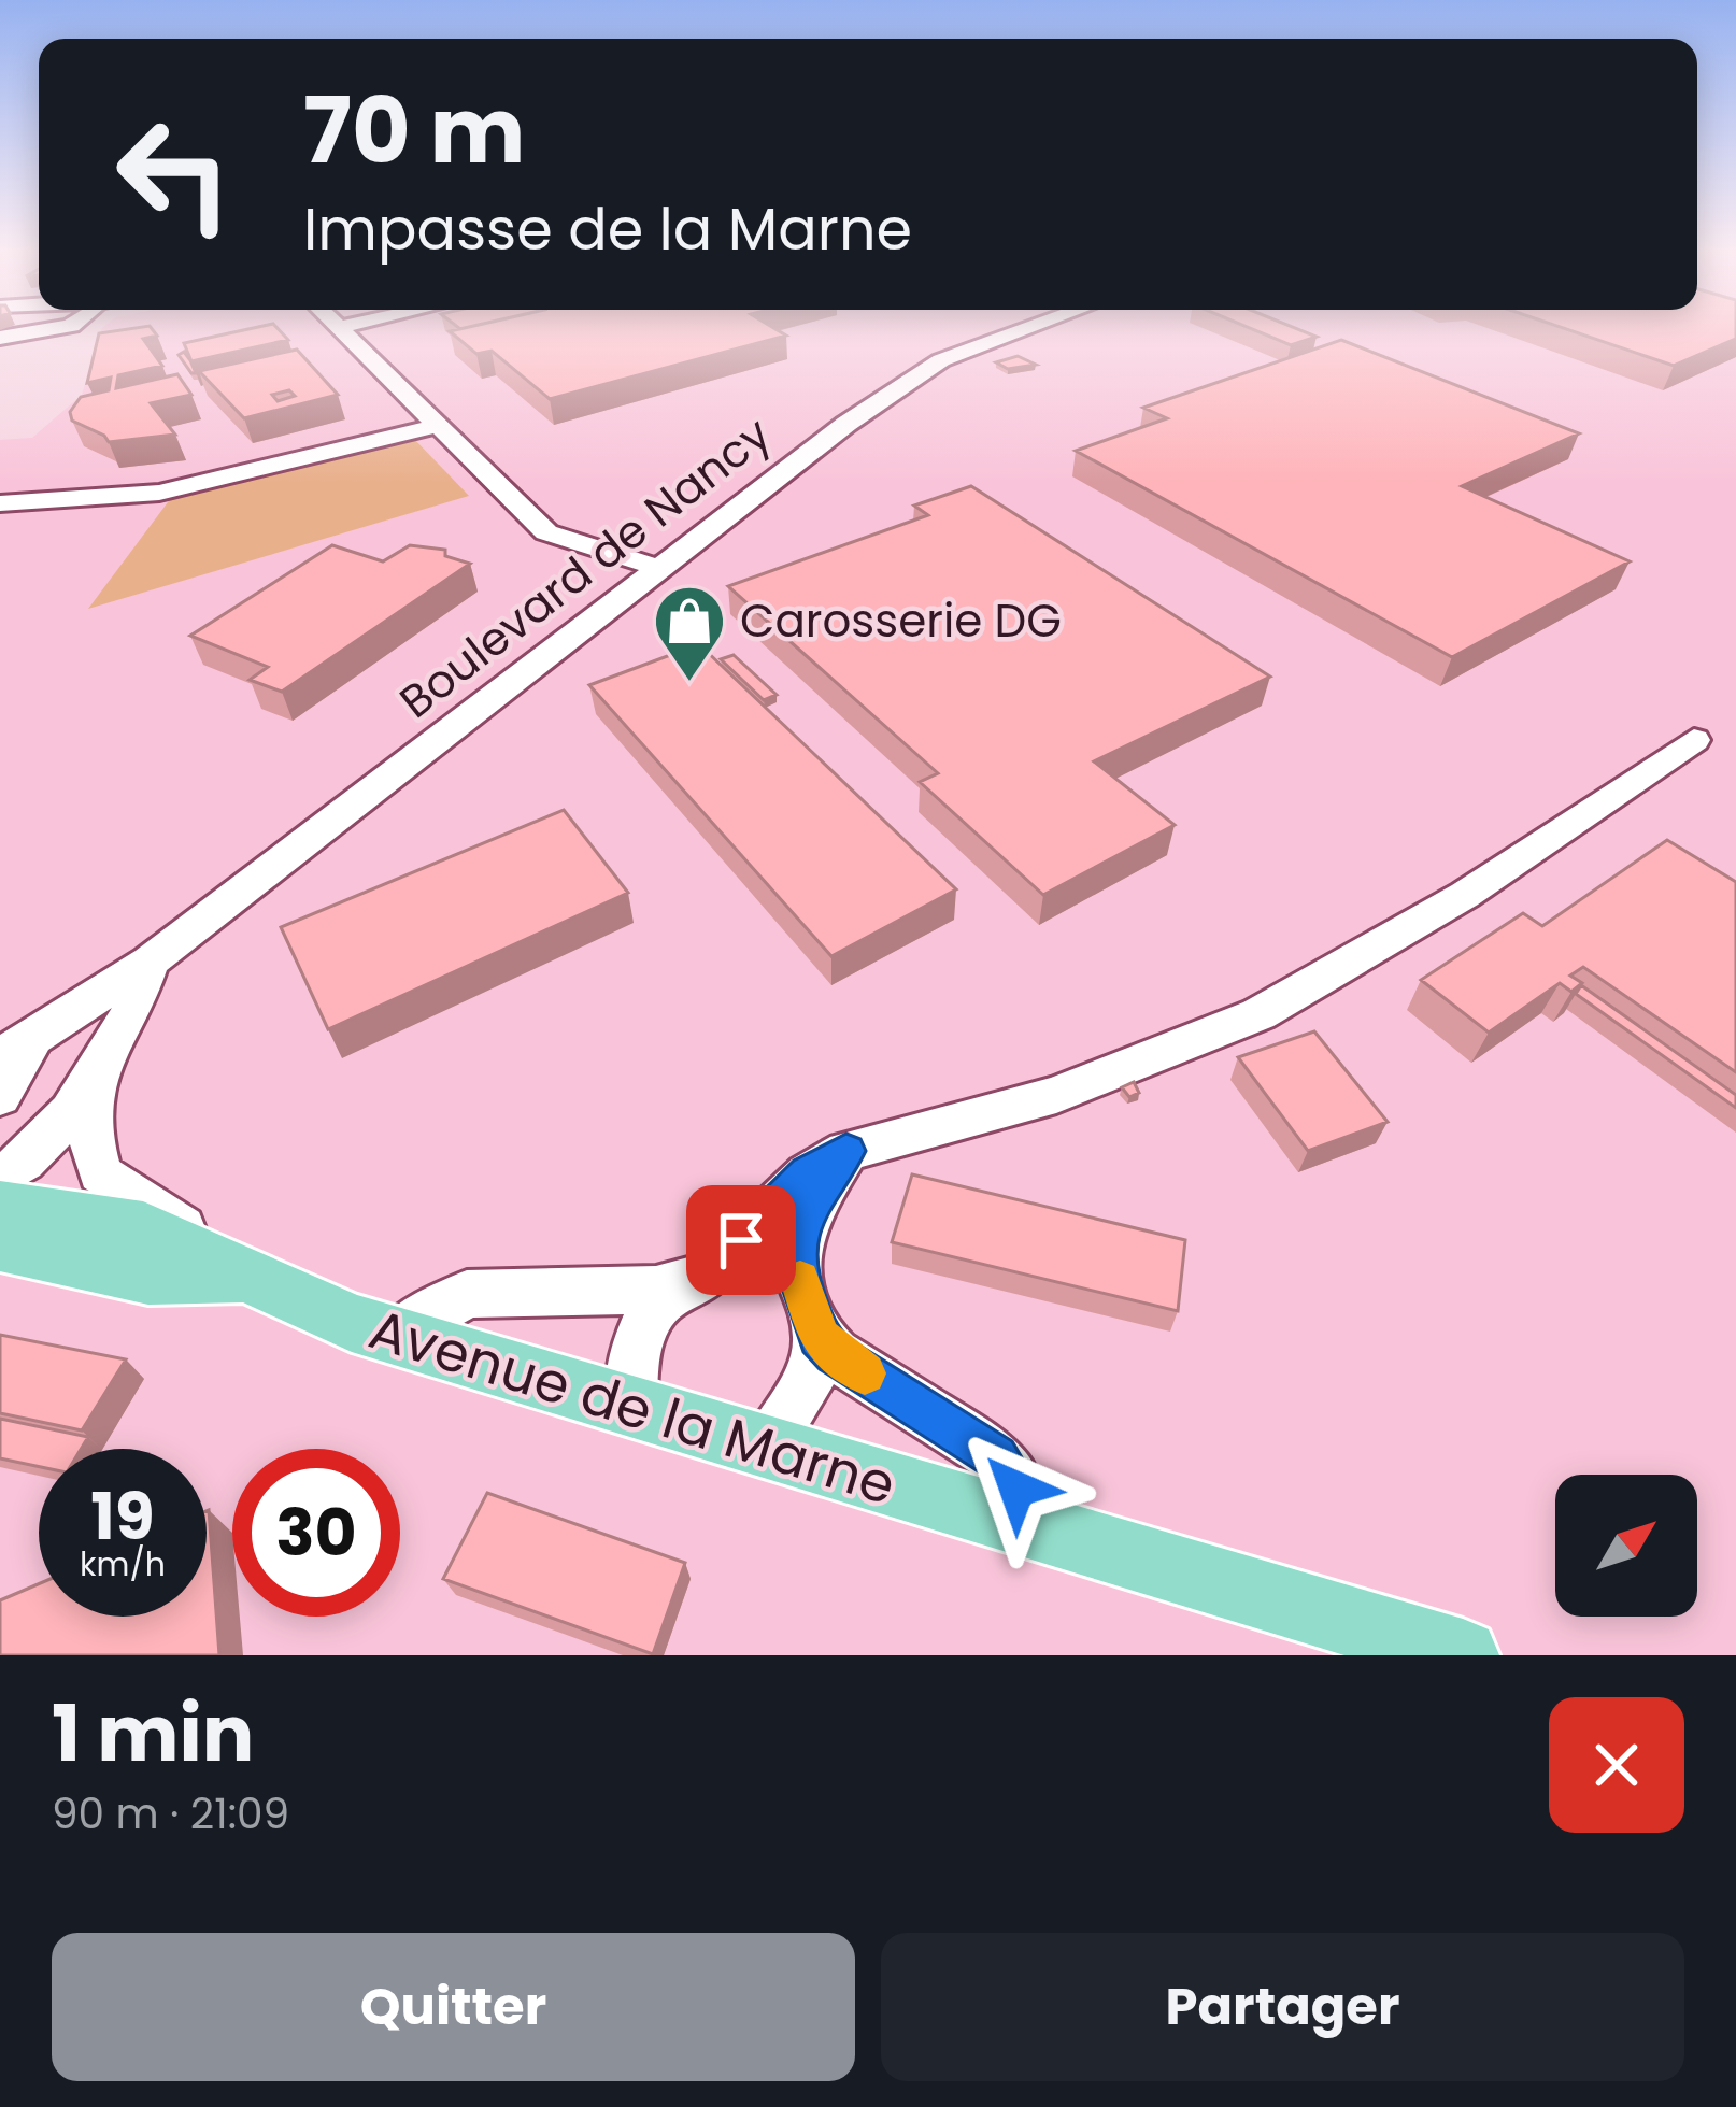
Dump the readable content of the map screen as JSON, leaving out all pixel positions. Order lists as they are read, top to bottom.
{
  "streets": {
    "main road": ["Avenue de la Marne"],
    "street": ["Boulevard de Nancy"]
  },
  "places": {
    "shop": ["Carosserie DG"]
  },
  "north": "top right",
  "page": {
    "turn": ["70 m", "Impasse de la Marne"],
    "speed": "19 km/h",
    "limit": "30",
    "heading": ["1 min", "90 m · 21:09"],
    "buttons": ["Quitter", "Partager"]
  }
}
